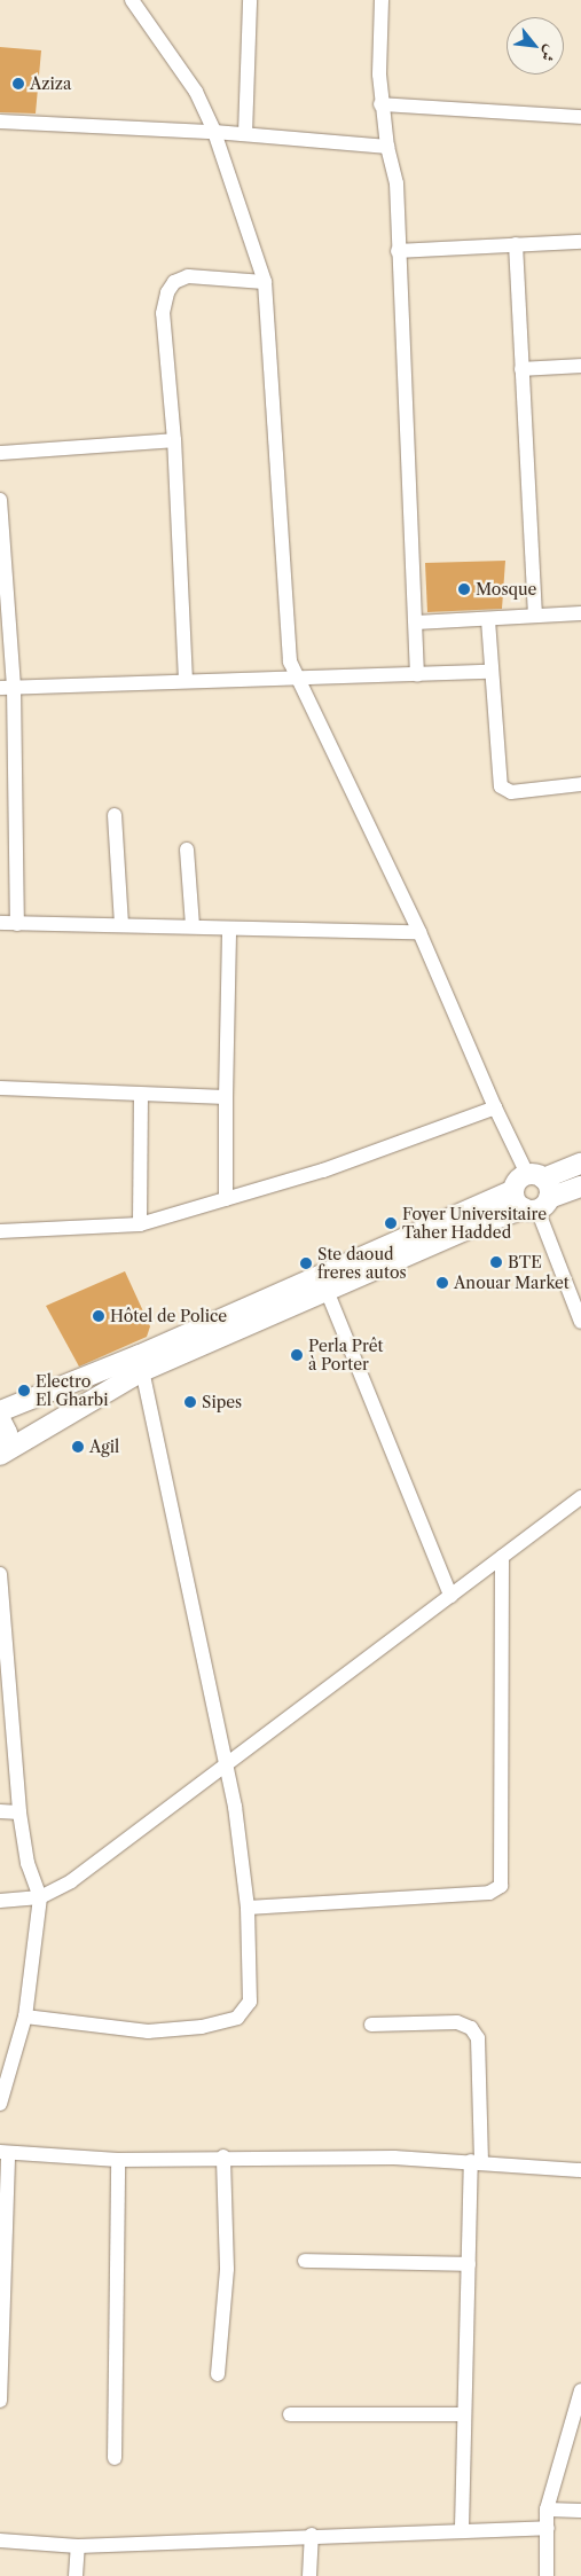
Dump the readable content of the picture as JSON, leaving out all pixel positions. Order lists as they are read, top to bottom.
{
  "places": [
    "Aziza",
    "Mosque",
    "Foyer Universitaire Taher Hadded",
    "BTE",
    "Ste daoud freres autos",
    "Anouar Market",
    "Hôtel de Police",
    "Perla Prêt à Porter",
    "Electro El Gharbi",
    "Sipes",
    "Agil"
  ],
  "north": "bottom right"
}
